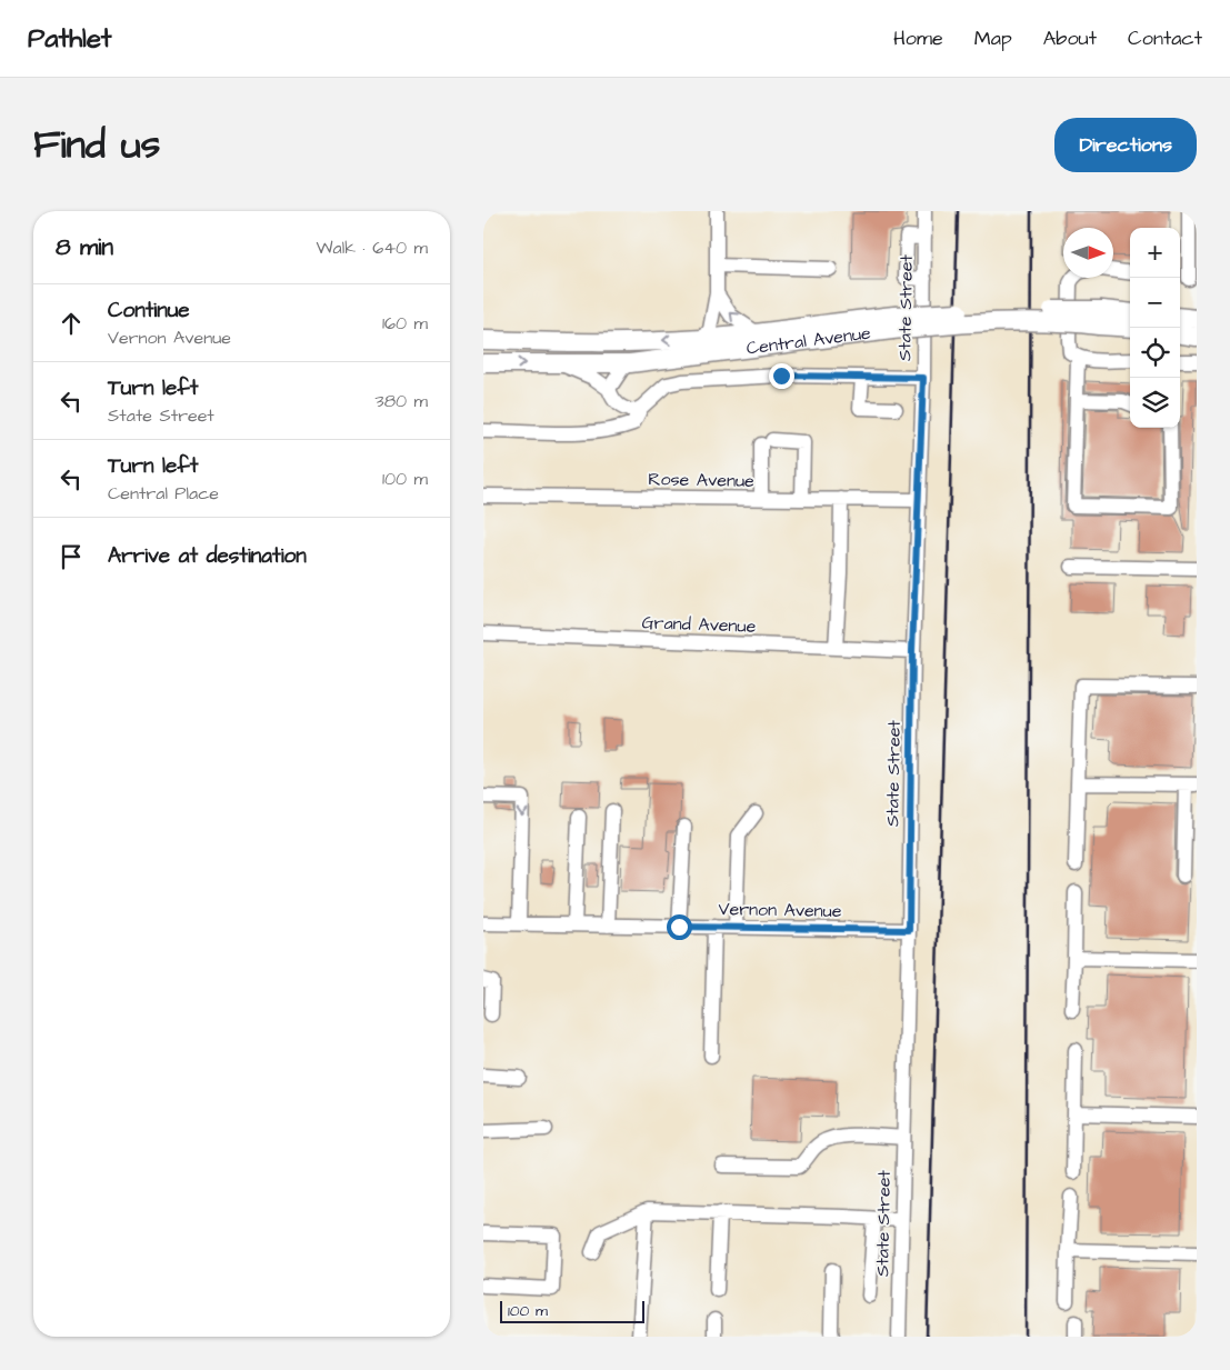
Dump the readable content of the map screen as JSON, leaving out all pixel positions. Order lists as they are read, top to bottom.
{
  "streets": {
    "main road": ["Central Avenue"],
    "street": [
      "State Street",
      "Rose Avenue",
      "Grand Avenue",
      "Vernon Avenue"
    ]
  },
  "crossings": [
    ["State Street", "Rose Avenue"],
    ["State Street", "Grand Avenue"],
    ["State Street", "Vernon Avenue"]
  ],
  "scale_bar": "100 m",
  "north": "right",
  "page": {
    "header": "Pathlet",
    "nav": [
      "Home",
      "Map",
      "About",
      "Contact"
    ],
    "title": "Find us",
    "buttons": "Directions",
    "heading": ["8 min", "Walk · 640 m"],
    "map_buttons": ["+", "−"],
    "list": [
      ["Continue", "Vernon Avenue", "160 m"],
      ["Turn left", "State Street", "380 m"],
      ["Turn left", "Central Place", "100 m"],
      "Arrive at destination"
    ],
    "scale": "100 m"
  }
}
